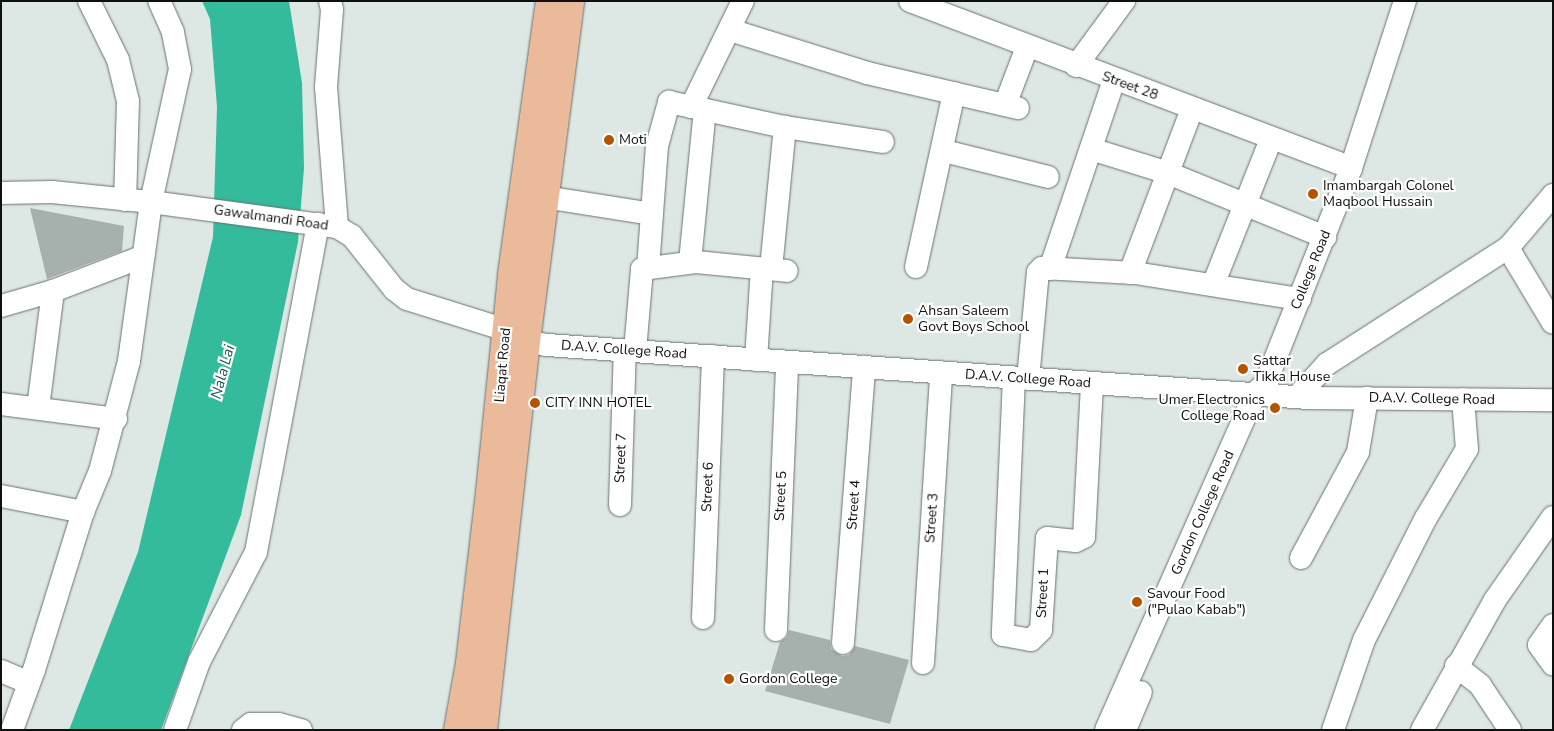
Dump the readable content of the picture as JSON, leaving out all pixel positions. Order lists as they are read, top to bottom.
{
  "streets": {
    "main road": ["Liaqat Road"],
    "street": [
      "Street 28",
      "Gawalmandi Road",
      "College Road",
      "D.A.V. College Road",
      "Street 7",
      "Street 6",
      "Street 5",
      "Street 4",
      "Gordon College Road",
      "Street 3",
      "Street 1"
    ]
  },
  "crossings": [
    ["Street 28", "College Road"],
    ["Gawalmandi Road", "D.A.V. College Road"],
    ["Gawalmandi Road", "Liaqat Road"],
    ["College Road", "D.A.V. College Road"],
    ["College Road", "Gordon College Road"],
    ["D.A.V. College Road", "Liaqat Road"],
    ["D.A.V. College Road", "Street 7"],
    ["D.A.V. College Road", "Street 6"],
    ["D.A.V. College Road", "Street 5"],
    ["D.A.V. College Road", "Street 4"],
    ["D.A.V. College Road", "Gordon College Road"],
    ["D.A.V. College Road", "Street 3"],
    ["D.A.V. College Road", "Street 1"]
  ],
  "water": ["Nala Lai"],
  "places": [
    "Moti",
    "Imambargah Colonel Maqbool Hussain",
    "Ahsan Saleem Govt Boys School",
    "Sattar Tikka House",
    "CITY INN HOTEL",
    "Umer Electronics College Road",
    "Savour Food (\"Pulao Kabab\")",
    "Gordon College"
  ]
}
